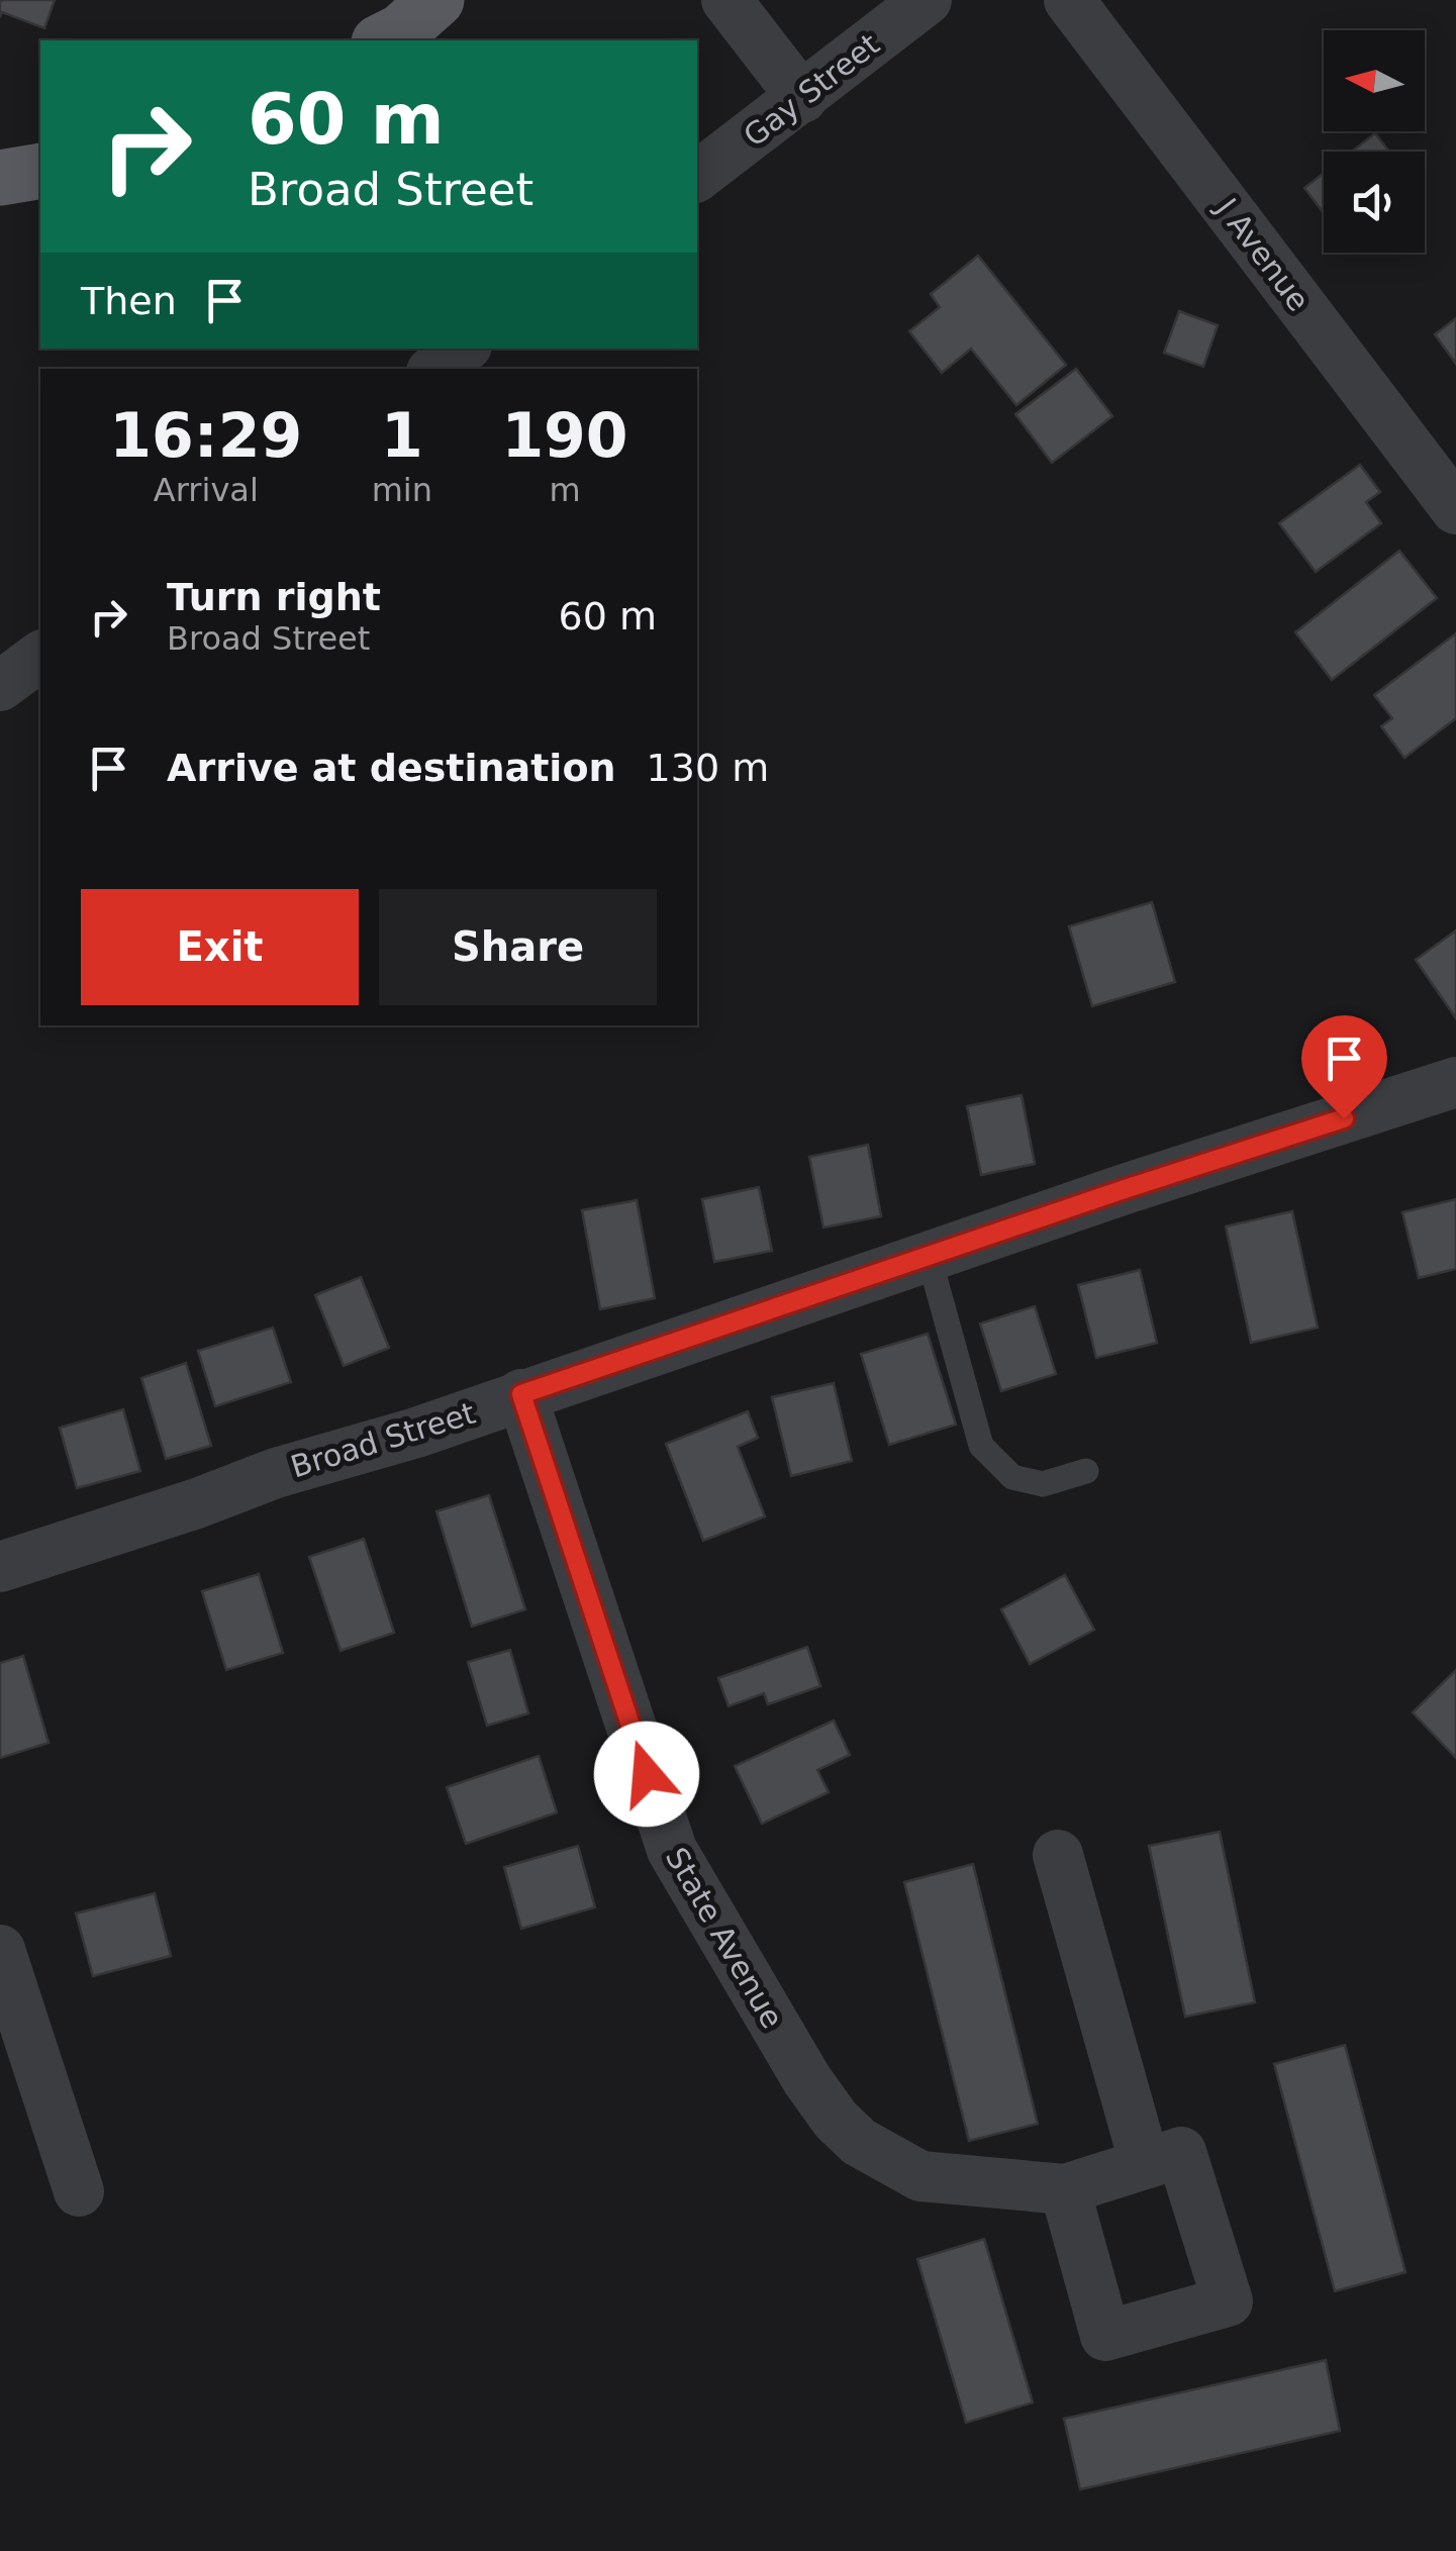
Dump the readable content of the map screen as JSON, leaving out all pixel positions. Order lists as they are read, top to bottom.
{
  "streets": {
    "street": [
      "Gay Street",
      "J Avenue",
      "Broad Street",
      "State Avenue"
    ]
  },
  "crossings": [
    ["Broad Street", "State Avenue"]
  ],
  "north": "left",
  "page": {
    "turn": ["60 m", "Broad Street"],
    "then": "Then",
    "eta": [
      "16:29",
      "Arrival",
      "1",
      "min",
      "190",
      "m"
    ],
    "list": [
      {
        "name": "Turn right",
        "note": "Broad Street",
        "value": "60 m"
      },
      {
        "name": "Arrive at destination",
        "value": "130 m"
      }
    ],
    "buttons": ["Exit", "Share"]
  }
}
